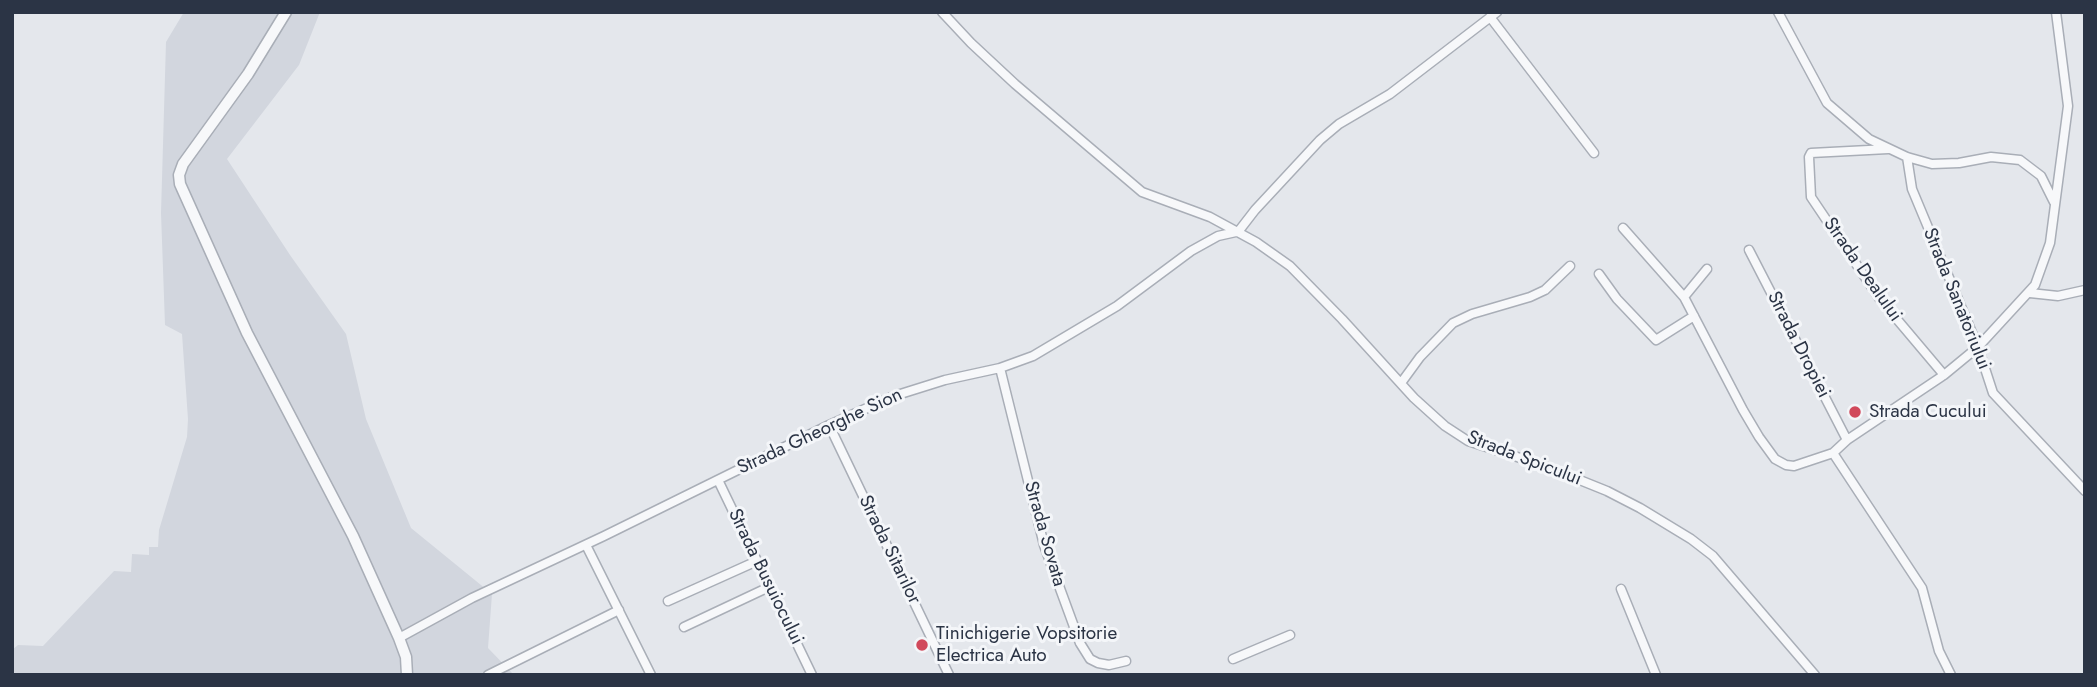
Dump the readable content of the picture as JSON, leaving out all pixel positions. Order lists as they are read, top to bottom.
{
  "streets": {
    "street": [
      "Strada Dealului",
      "Strada Sanatoriului",
      "Strada Dropiei",
      "Strada Gheorghe Sion",
      "Strada Spicului",
      "Strada Sovata",
      "Strada Sitarilor",
      "Strada Busuiocului"
    ]
  },
  "crossings": [
    ["Strada Gheorghe Sion", "Strada Spicului"],
    ["Strada Gheorghe Sion", "Strada Sovata"],
    ["Strada Gheorghe Sion", "Strada Sitarilor"],
    ["Strada Gheorghe Sion", "Strada Busuiocului"]
  ],
  "places": ["Strada Cucului", "Tinichigerie Vopsitorie Electrica Auto"]
}
